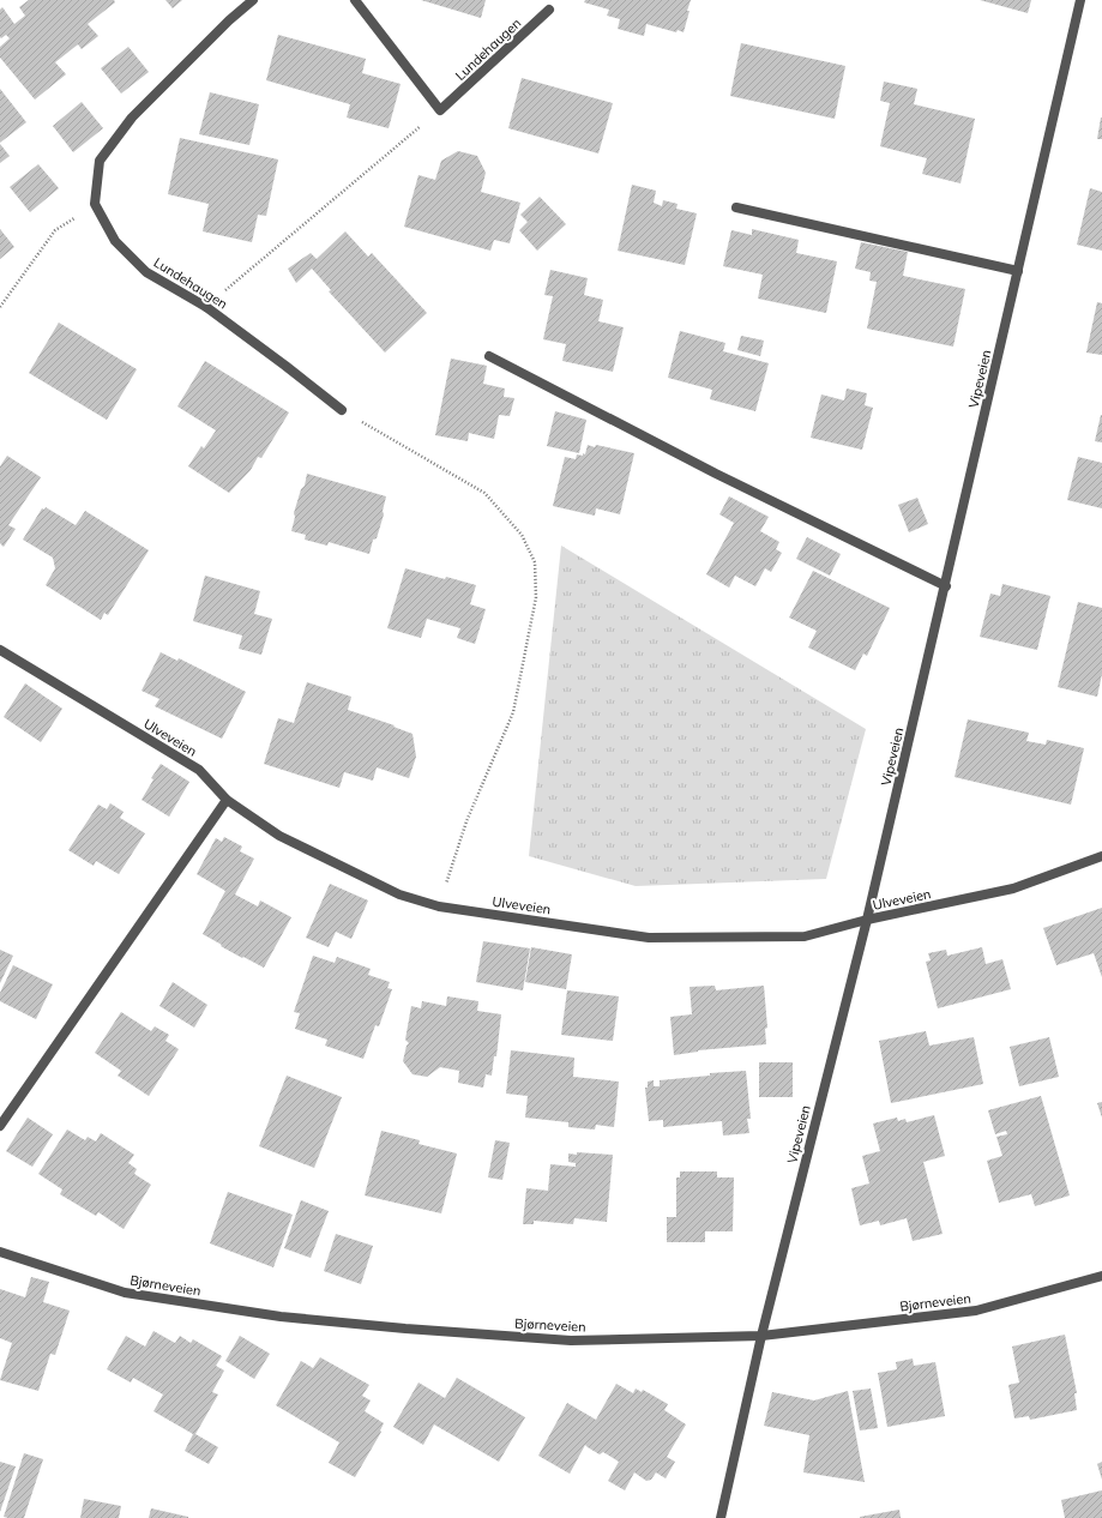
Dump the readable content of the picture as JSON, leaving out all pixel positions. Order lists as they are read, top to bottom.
{
  "streets": {
    "street": [
      "Lundehaugen",
      "Vipeveien",
      "Ulveveien",
      "Bjørneveien"
    ]
  },
  "crossings": [
    ["Vipeveien", "Ulveveien"],
    ["Vipeveien", "Bjørneveien"]
  ]
}
